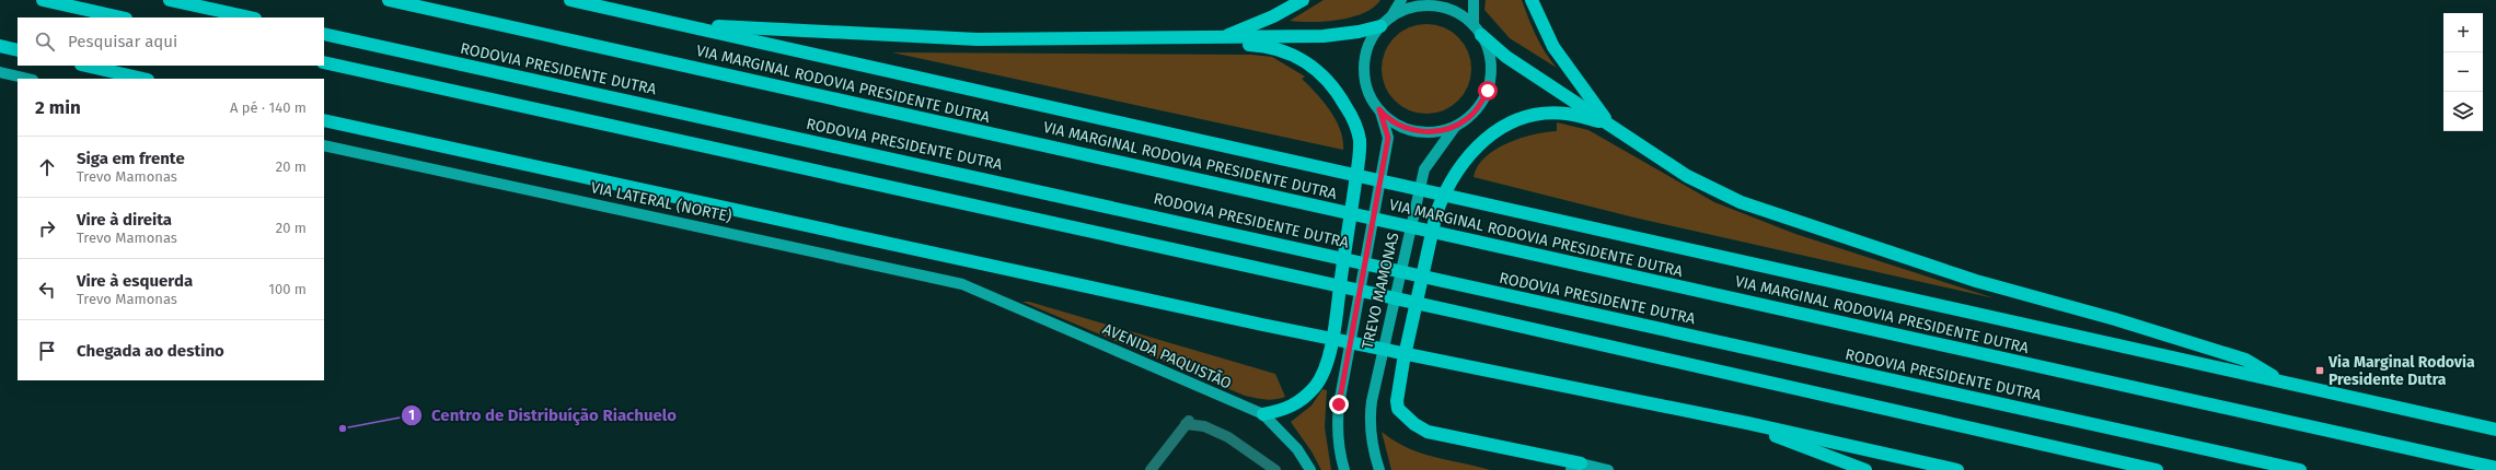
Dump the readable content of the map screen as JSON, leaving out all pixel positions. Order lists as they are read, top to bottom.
{
  "streets": {
    "highway": ["RODOVIA PRESIDENTE DUTRA", "VIA MARGINAL RODOVIA PRESIDENTE DUTRA"],
    "main road": ["VIA LATERAL (NORTE)", "TREVO MAMONAS", "AVENIDA PAQUISTÃO"]
  },
  "crossings": [
    ["VIA LATERAL (NORTE)", "AVENIDA PAQUISTÃO"]
  ],
  "places": {
    "transit": ["Via Marginal Rodovia Presidente Dutra"],
    "other": ["Centro de Distribuíção Riachuelo"]
  },
  "page": {
    "map_buttons": ["+", "−"],
    "search": "Pesquisar aqui",
    "heading": ["2 min", "A pé · 140 m"],
    "list": [
      ["Siga em frente", "Trevo Mamonas", "20 m"],
      ["Vire à direita", "Trevo Mamonas", "20 m"],
      ["Vire à esquerda", "Trevo Mamonas", "100 m"],
      "Chegada ao destino"
    ]
  }
}
